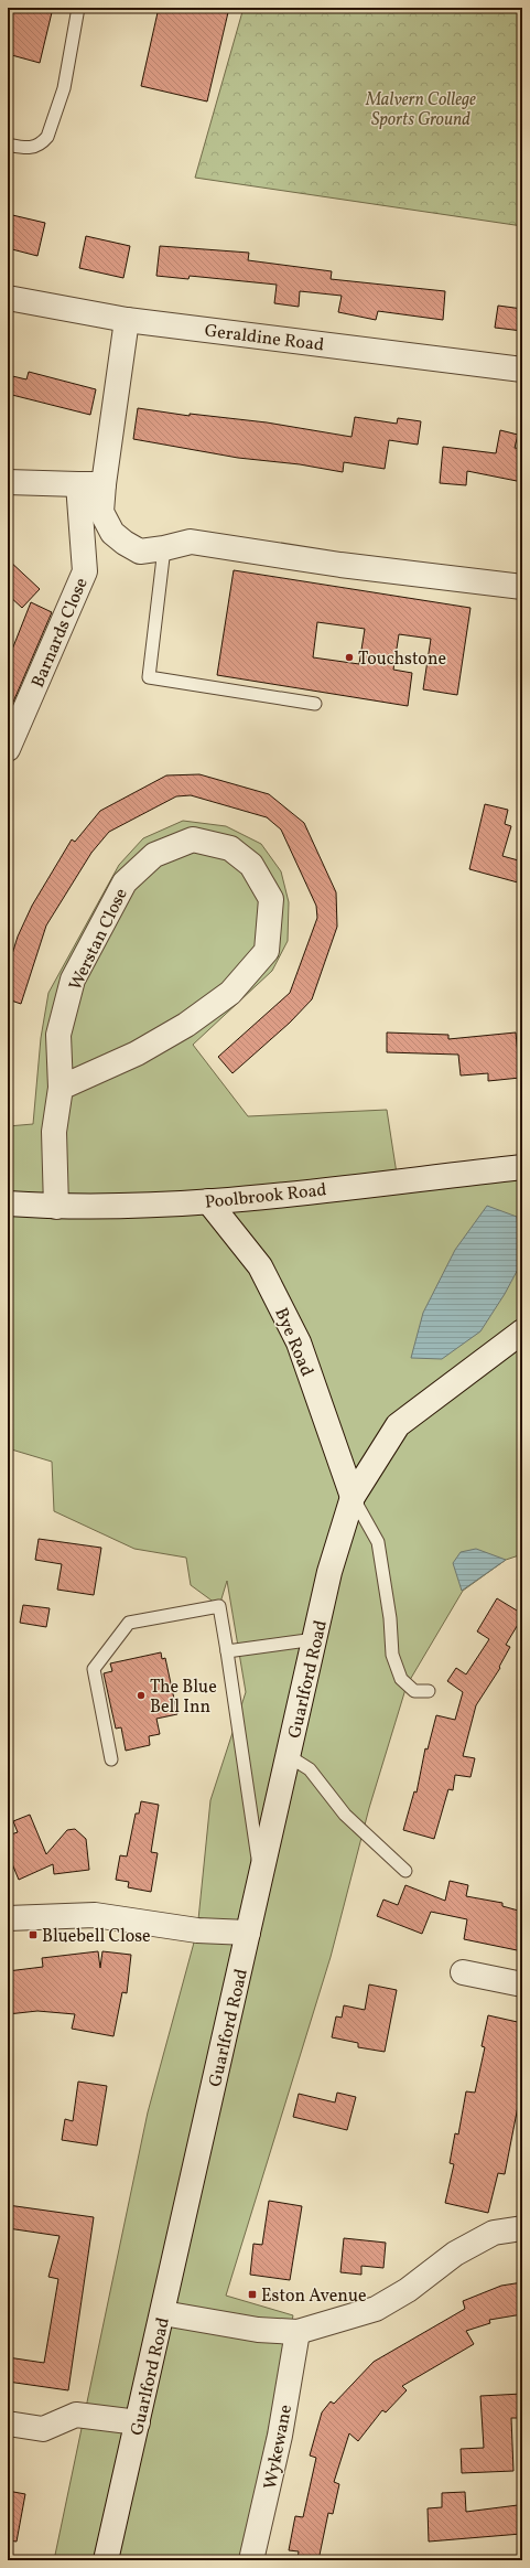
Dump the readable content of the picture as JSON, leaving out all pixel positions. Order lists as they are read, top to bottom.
{
  "streets": {
    "street": [
      "Geraldine Road",
      "Barnards Close",
      "Werstan Close",
      "Poolbrook Road",
      "Bye Road",
      "Guarlford Road",
      "Wykewane"
    ]
  },
  "crossings": [
    ["Werstan Close", "Poolbrook Road"],
    ["Poolbrook Road", "Bye Road"],
    ["Bye Road", "Guarlford Road"]
  ],
  "parks": ["Malvern College Sports Ground"],
  "places": {
    "other": ["Touchstone", "The Blue Bell Inn"],
    "transit": ["Bluebell Close", "Eston Avenue"]
  }
}
